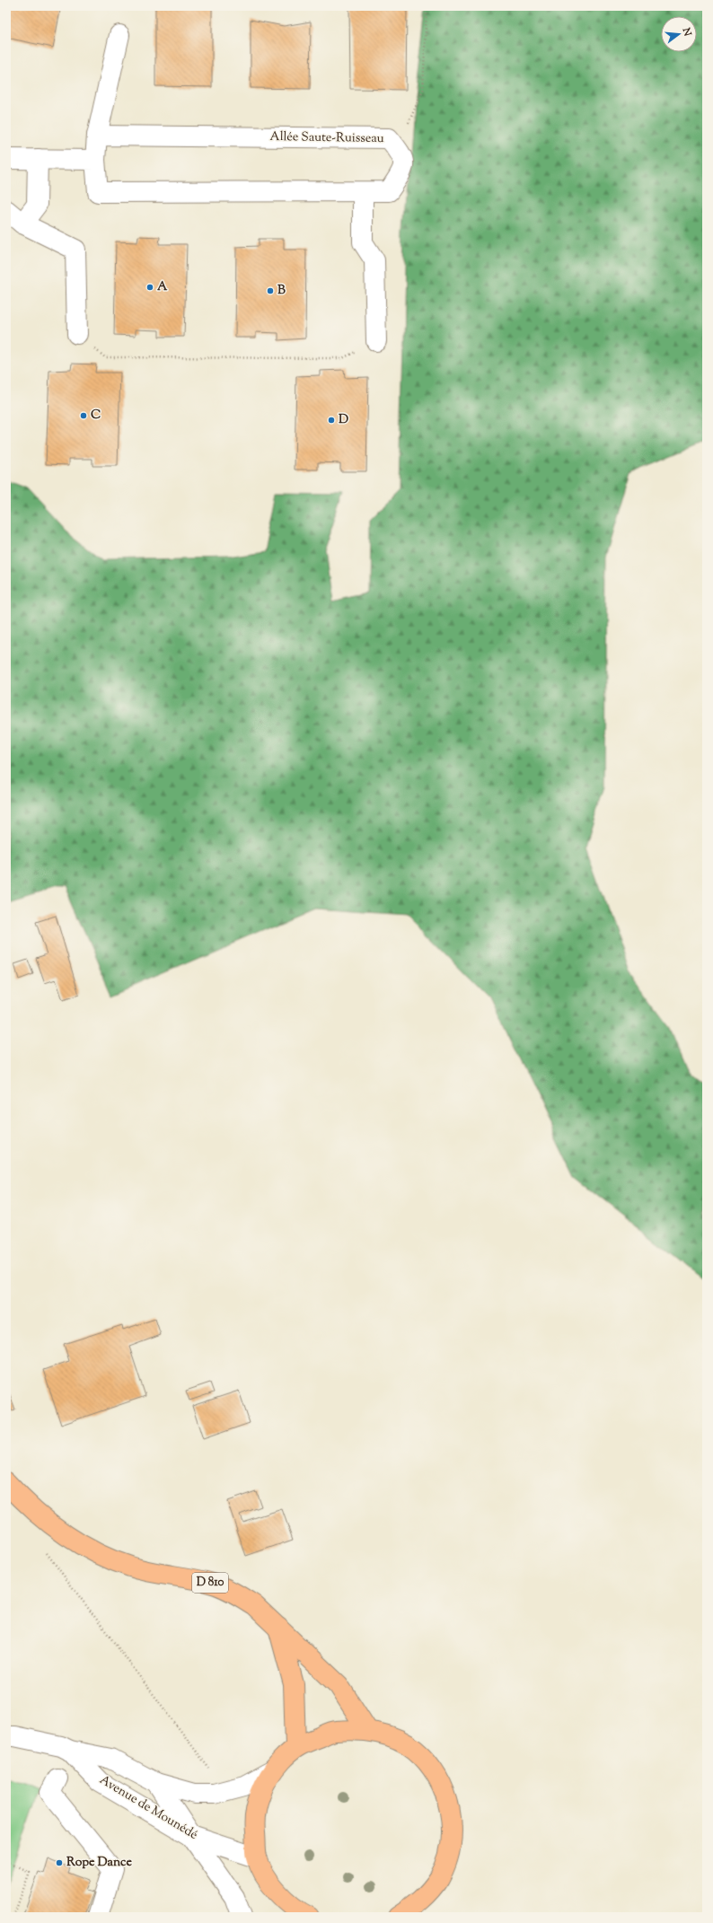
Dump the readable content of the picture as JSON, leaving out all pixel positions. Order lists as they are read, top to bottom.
{
  "streets": {
    "main road": ["D 810"],
    "street": ["Allée Saute-Ruisseau", "Avenue de Mounédé"]
  },
  "places": [
    "A",
    "B",
    "C",
    "D",
    "Rope Dance"
  ],
  "north": "right"
}
